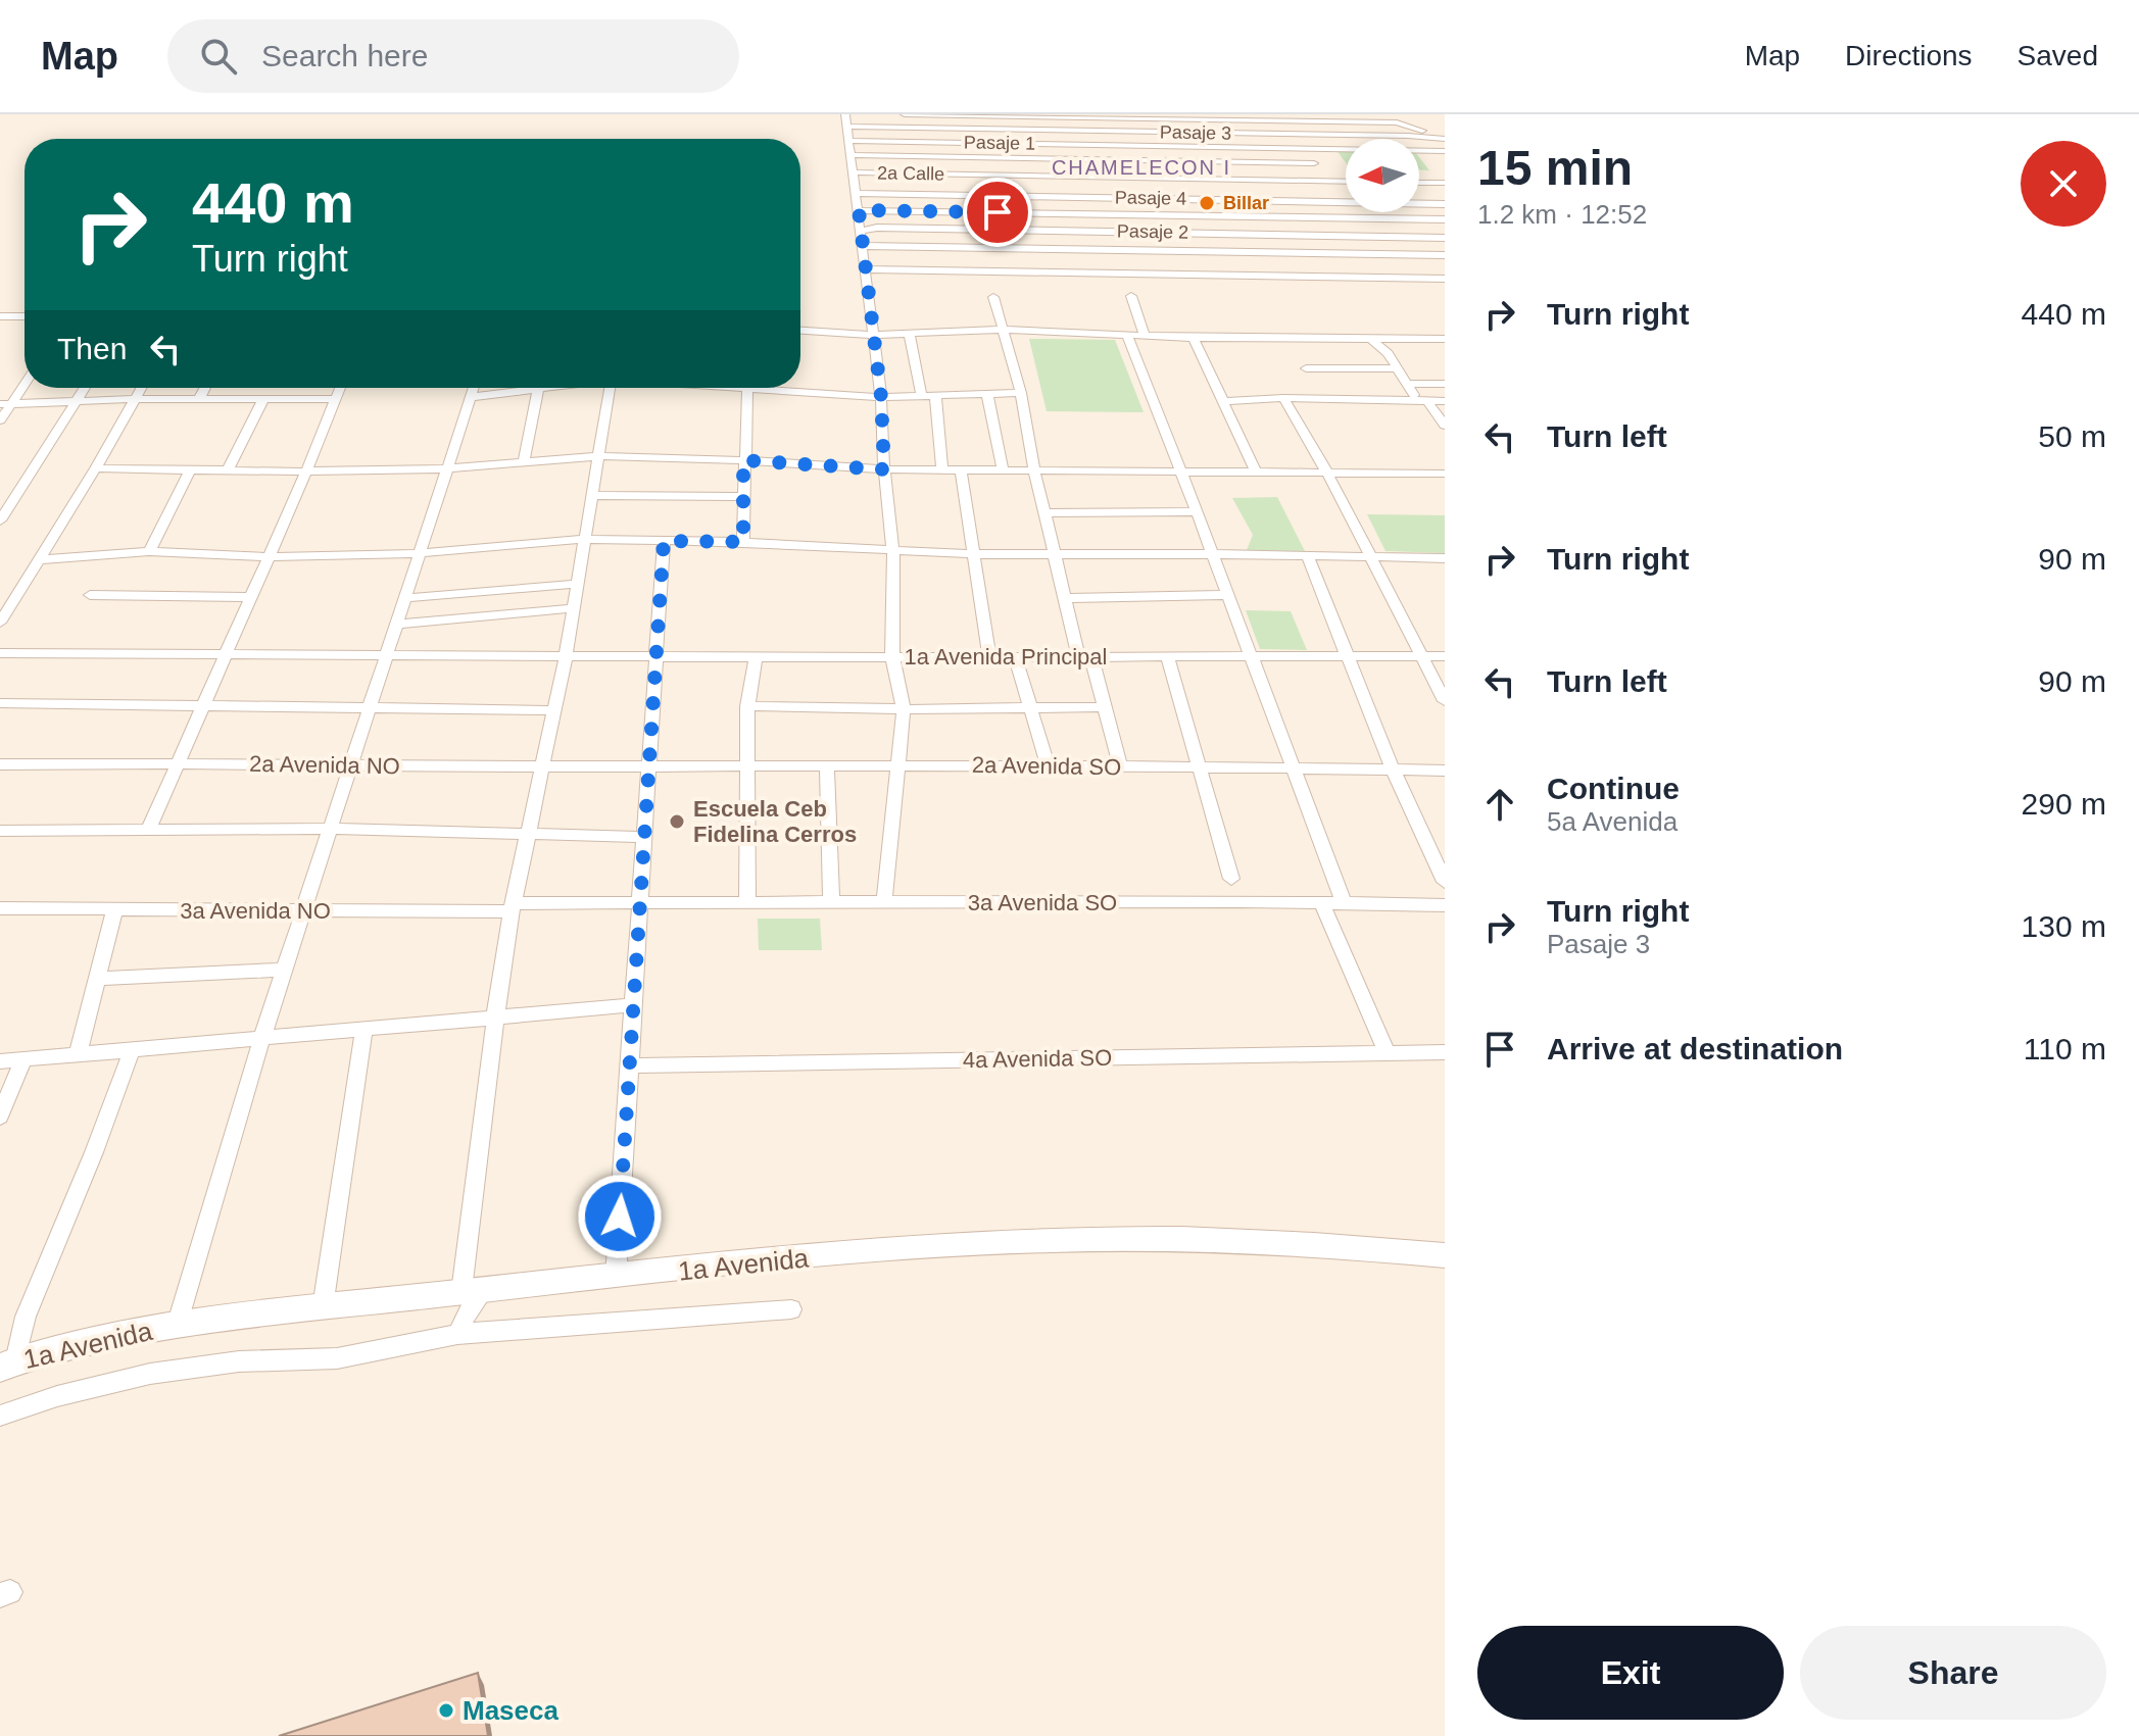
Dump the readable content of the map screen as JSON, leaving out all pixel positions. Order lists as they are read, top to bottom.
{
  "streets": {
    "street": [
      "Pasaje 3",
      "Pasaje 1",
      "2a Calle",
      "Pasaje 4",
      "Pasaje 2",
      "1a Avenida Principal",
      "2a Avenida NO",
      "2a Avenida SO",
      "3a Avenida SO",
      "3a Avenida NO",
      "4a Avenida SO",
      "1a Avenida"
    ]
  },
  "crossings": [
    ["Pasaje 3", "Pasaje 1"],
    ["2a Avenida NO", "2a Avenida SO"],
    ["3a Avenida SO", "3a Avenida NO"]
  ],
  "districts": ["CHAMELECON I"],
  "places": ["Billar", "Escuela Ceb Fidelina Cerros", "Maseca"],
  "north": "left",
  "page": {
    "header": "Map",
    "search": "Search here",
    "nav": ["Map", "Directions", "Saved"],
    "heading": ["15 min", "1.2 km · 12:52"],
    "turn": ["440 m", "Turn right"],
    "list": [
      {
        "name": "Turn right",
        "value": "440 m"
      },
      {
        "name": "Turn left",
        "value": "50 m"
      },
      {
        "name": "Turn right",
        "value": "90 m"
      },
      {
        "name": "Turn left",
        "value": "90 m"
      },
      {
        "name": "Continue",
        "note": "5a Avenida",
        "value": "290 m"
      },
      {
        "name": "Turn right",
        "note": "Pasaje 3",
        "value": "130 m"
      },
      {
        "name": "Arrive at destination",
        "value": "110 m"
      }
    ],
    "then": "Then",
    "buttons": ["Exit", "Share"]
  }
}
